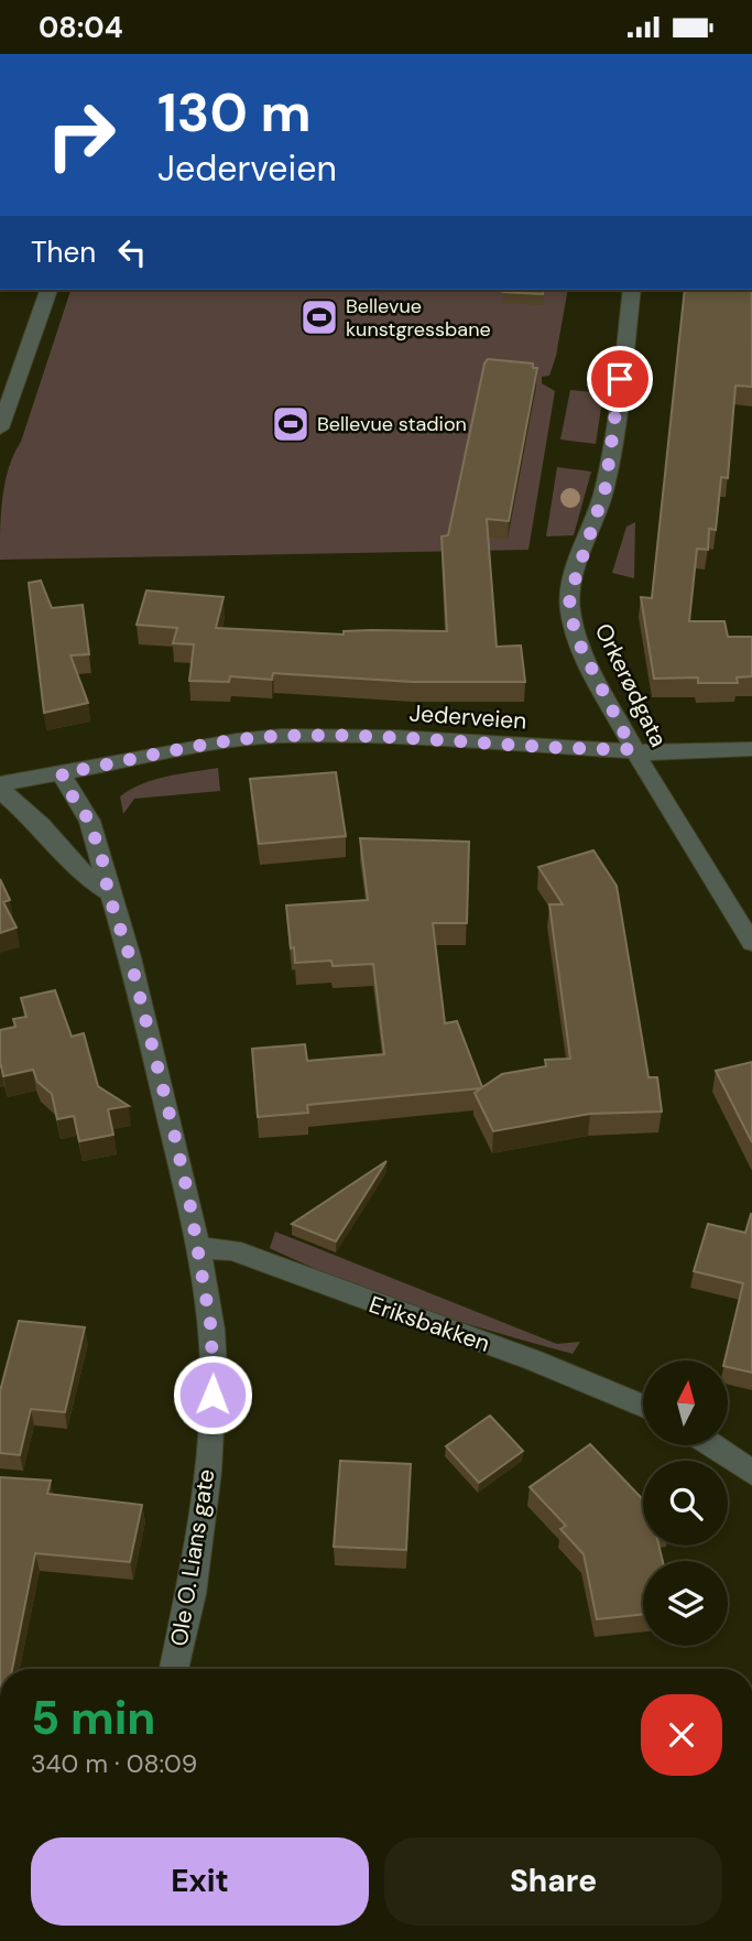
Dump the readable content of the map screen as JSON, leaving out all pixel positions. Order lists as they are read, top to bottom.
{
  "streets": {
    "street": [
      "Orkerødgata",
      "Jederveien",
      "Eriksbakken",
      "Ole O. Lians gate"
    ]
  },
  "crossings": [
    ["Orkerødgata", "Jederveien"],
    ["Jederveien", "Ole O. Lians gate"],
    ["Eriksbakken", "Ole O. Lians gate"]
  ],
  "places": {
    "sports": ["Bellevue kunstgressbane", "Bellevue stadion"]
  },
  "north": "top",
  "page": {
    "status": "08:04",
    "turn": ["130 m", "Jederveien"],
    "then": "Then",
    "heading": ["5 min", "340 m · 08:09"],
    "buttons": ["Exit", "Share"]
  }
}
